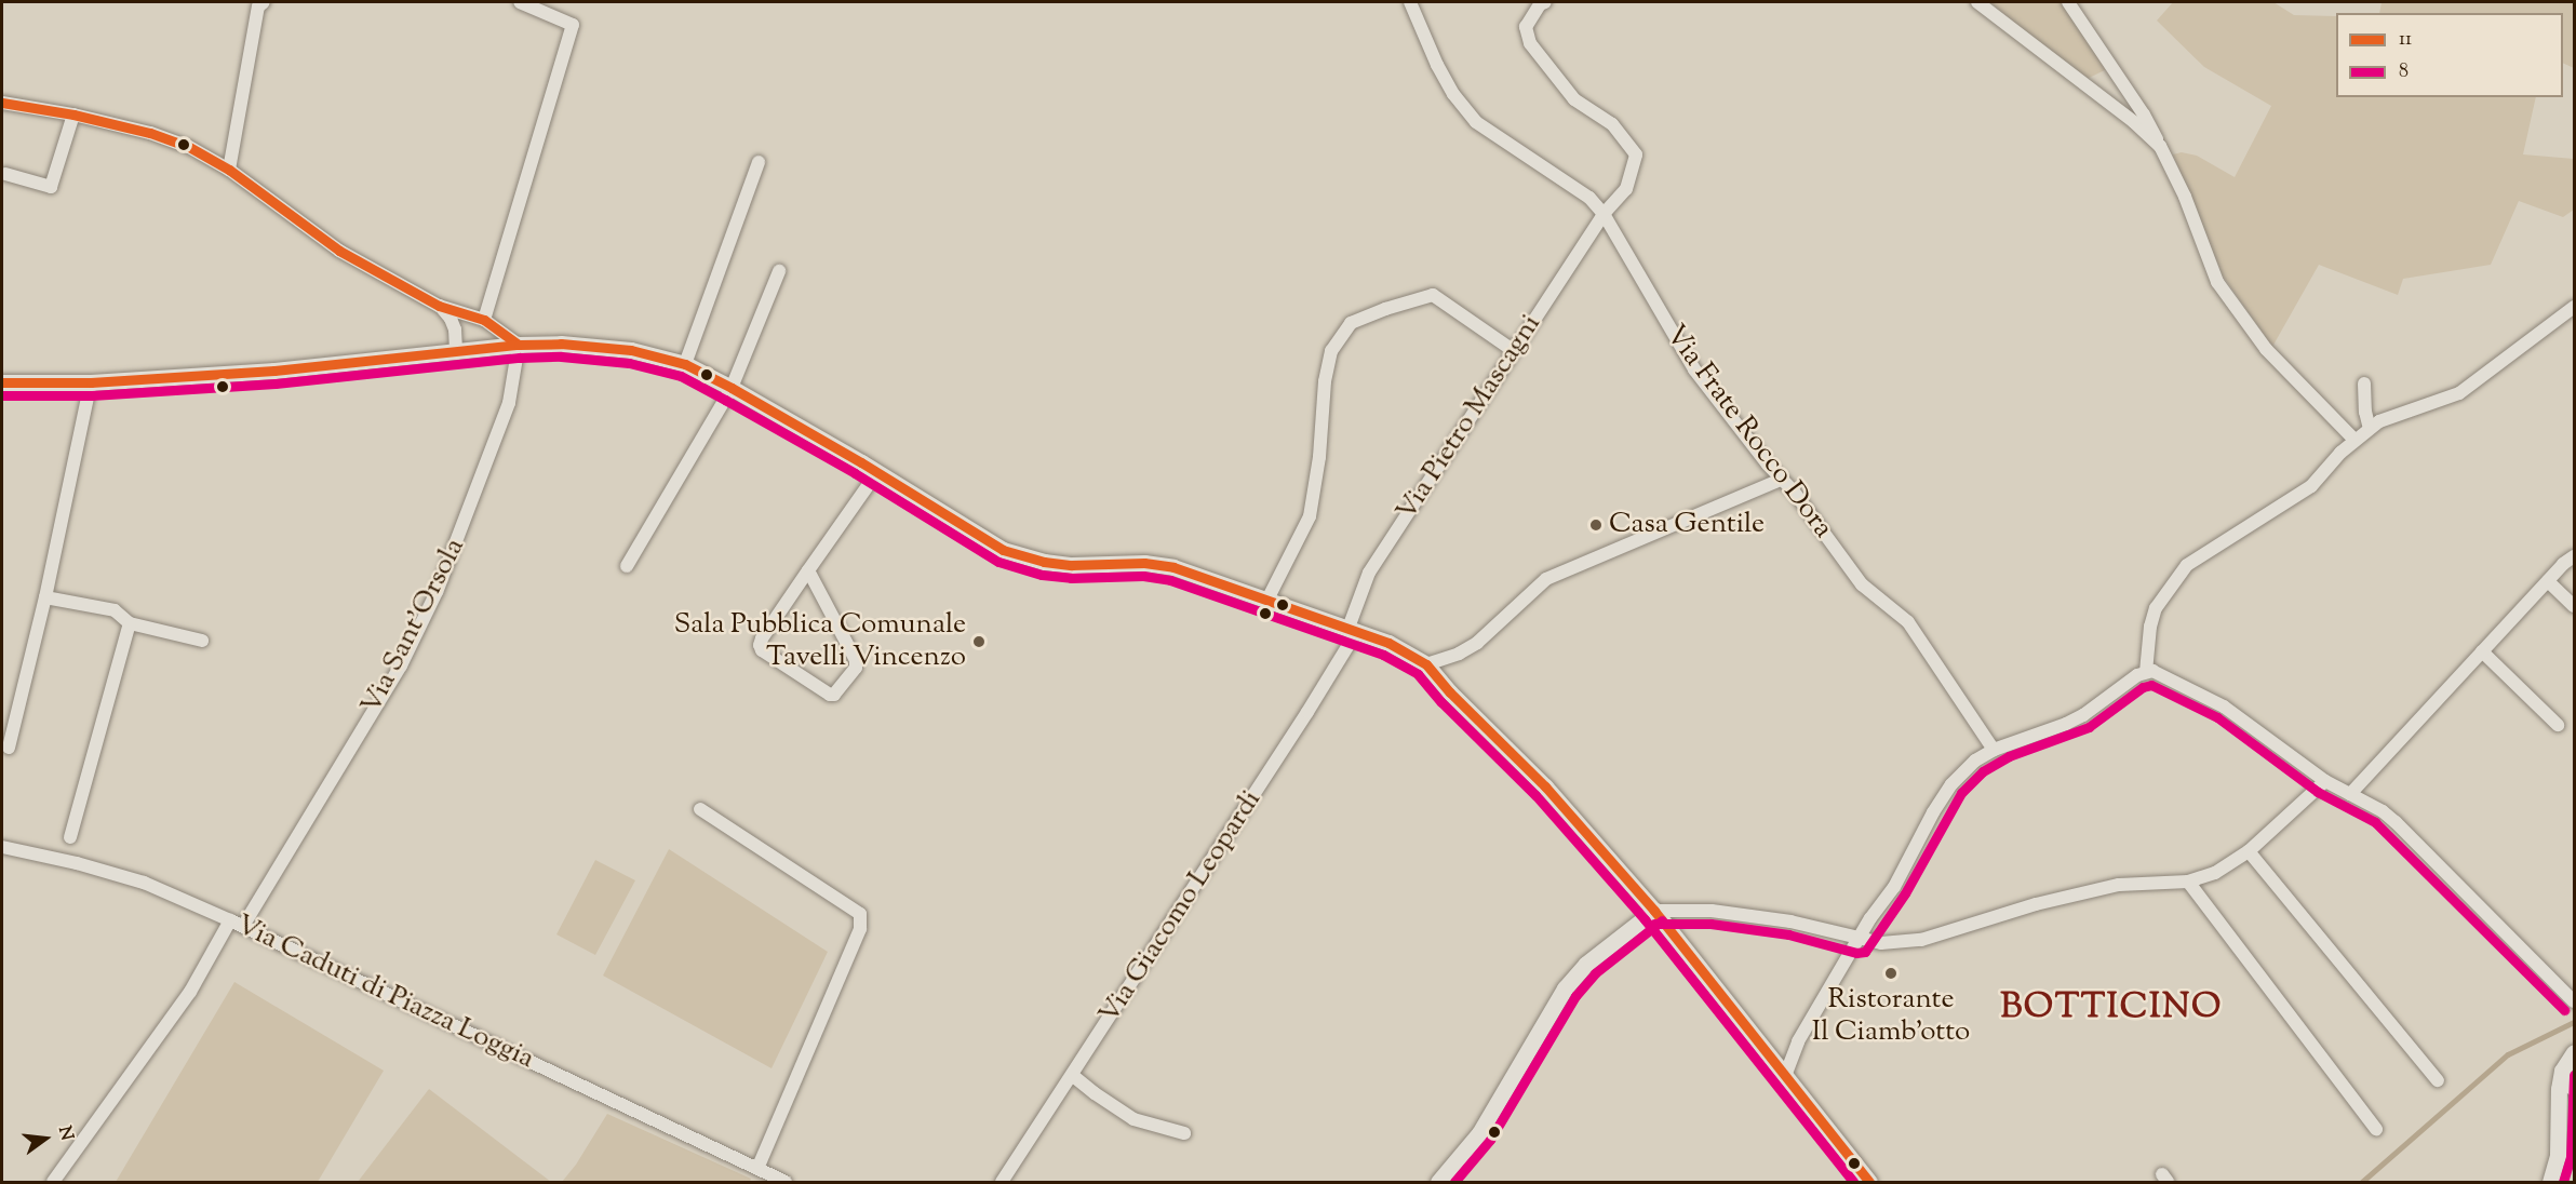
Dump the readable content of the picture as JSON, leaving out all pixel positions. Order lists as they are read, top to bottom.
{
  "streets": {
    "street": [
      "Via Pietro Mascagni",
      "Via Frate Rocco Dora",
      "Via Sant'Orsola",
      "Via Giacomo Leopardi",
      "Via Caduti di Piazza Loggia"
    ]
  },
  "crossings": [
    ["Via Pietro Mascagni", "Via Frate Rocco Dora"],
    ["Via Pietro Mascagni", "Via Giacomo Leopardi"],
    ["Via Sant'Orsola", "Via Caduti di Piazza Loggia"]
  ],
  "districts": ["BOTTICINO"],
  "places": ["Casa Gentile", "Sala Pubblica Comunale Tavelli Vincenzo", "Ristorante Il Ciamb'otto"],
  "lines": ["transit line 11", "transit line 8"],
  "legend": ["11", "8"],
  "north": "right"
}
